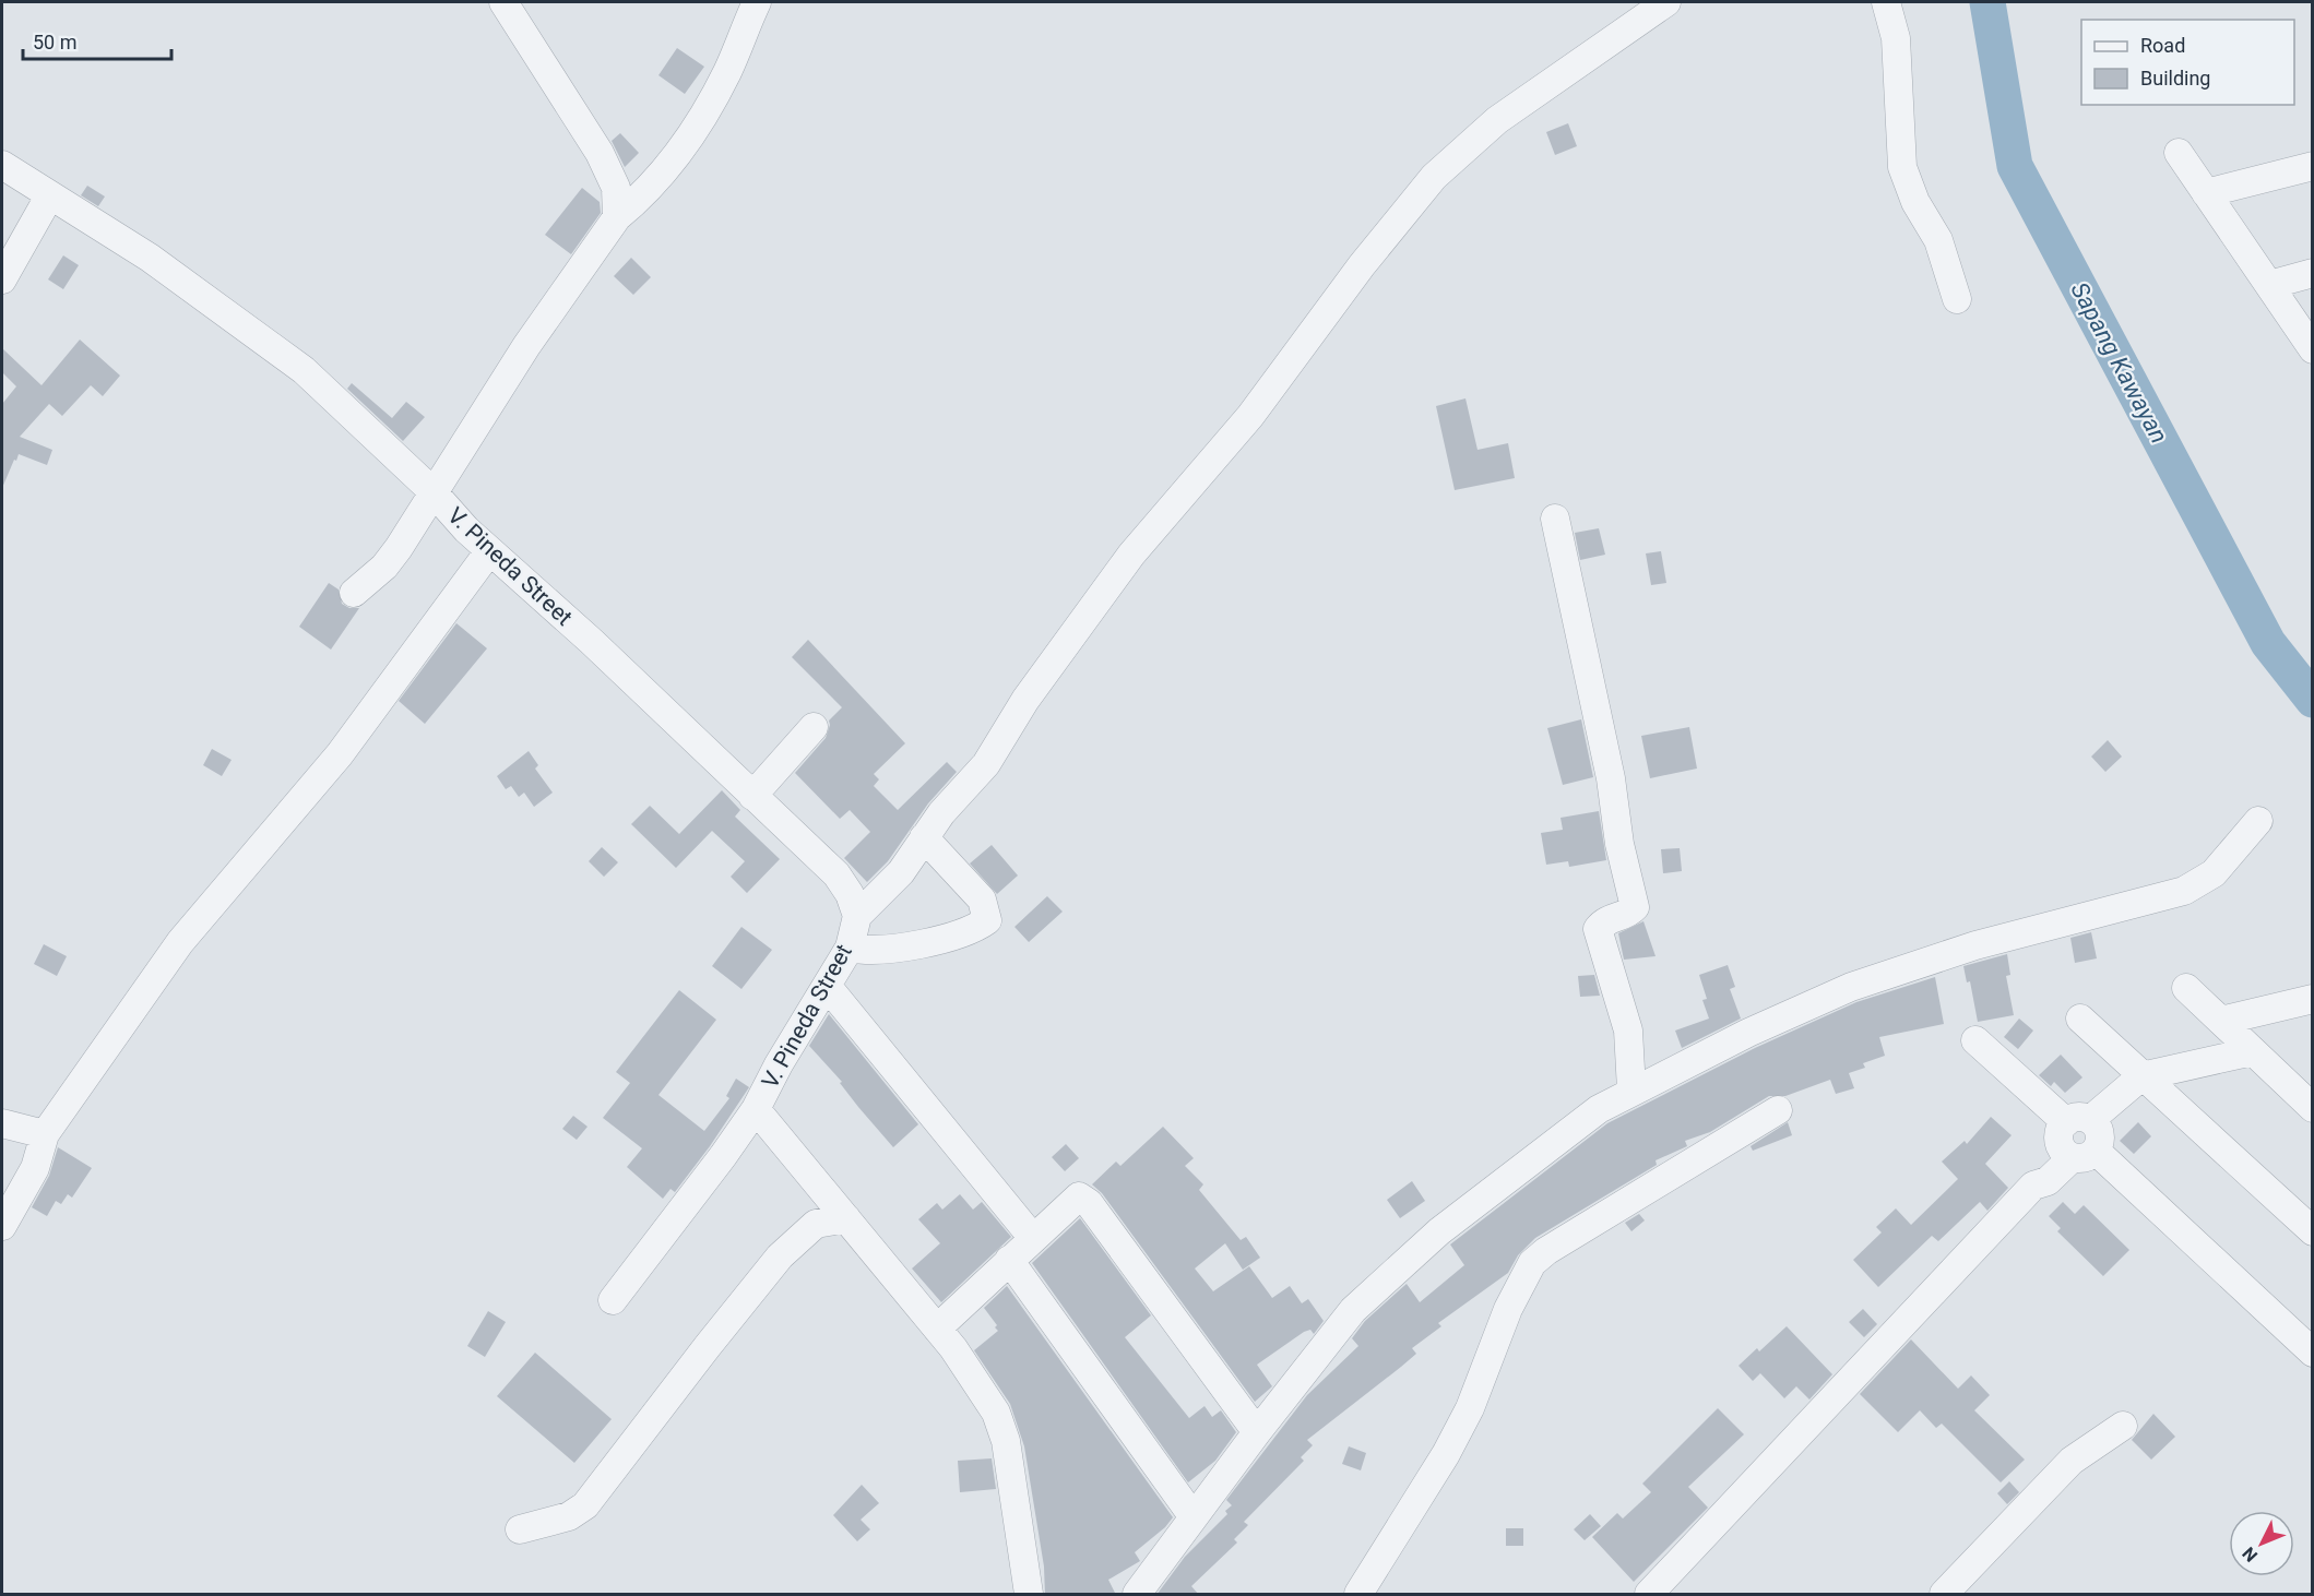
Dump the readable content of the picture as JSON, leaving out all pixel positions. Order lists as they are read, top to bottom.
{
  "streets": {
    "street": ["V. Pineda Street"]
  },
  "water": ["Sapang Kawayan"],
  "legend": ["Road", "Building"],
  "scale_bar": "50 m",
  "north": "bottom left"
}
